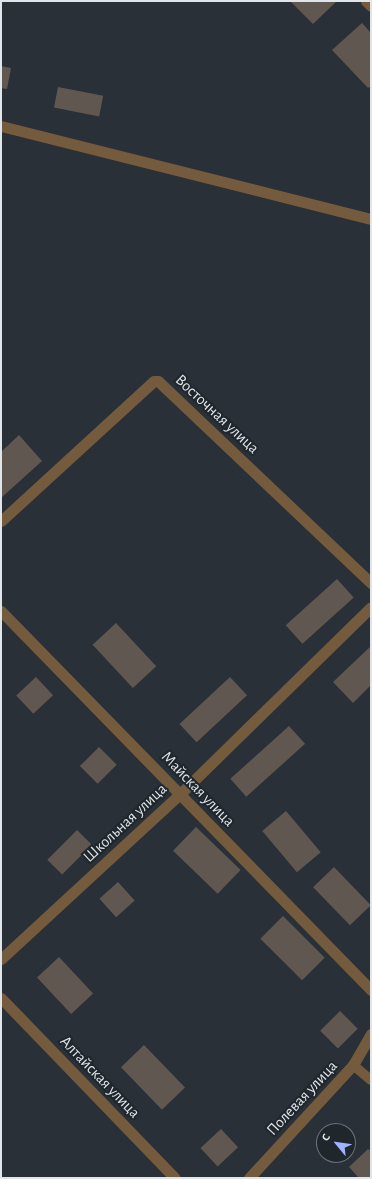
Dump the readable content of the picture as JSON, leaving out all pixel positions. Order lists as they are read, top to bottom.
{
  "streets": {
    "street": [
      "Восточная улица",
      "Майская улица",
      "Школьная улица",
      "Алтайская улица",
      "Полевая улица"
    ]
  },
  "crossings": [
    ["Майская улица", "Школьная улица"]
  ],
  "north": "top left"
}
